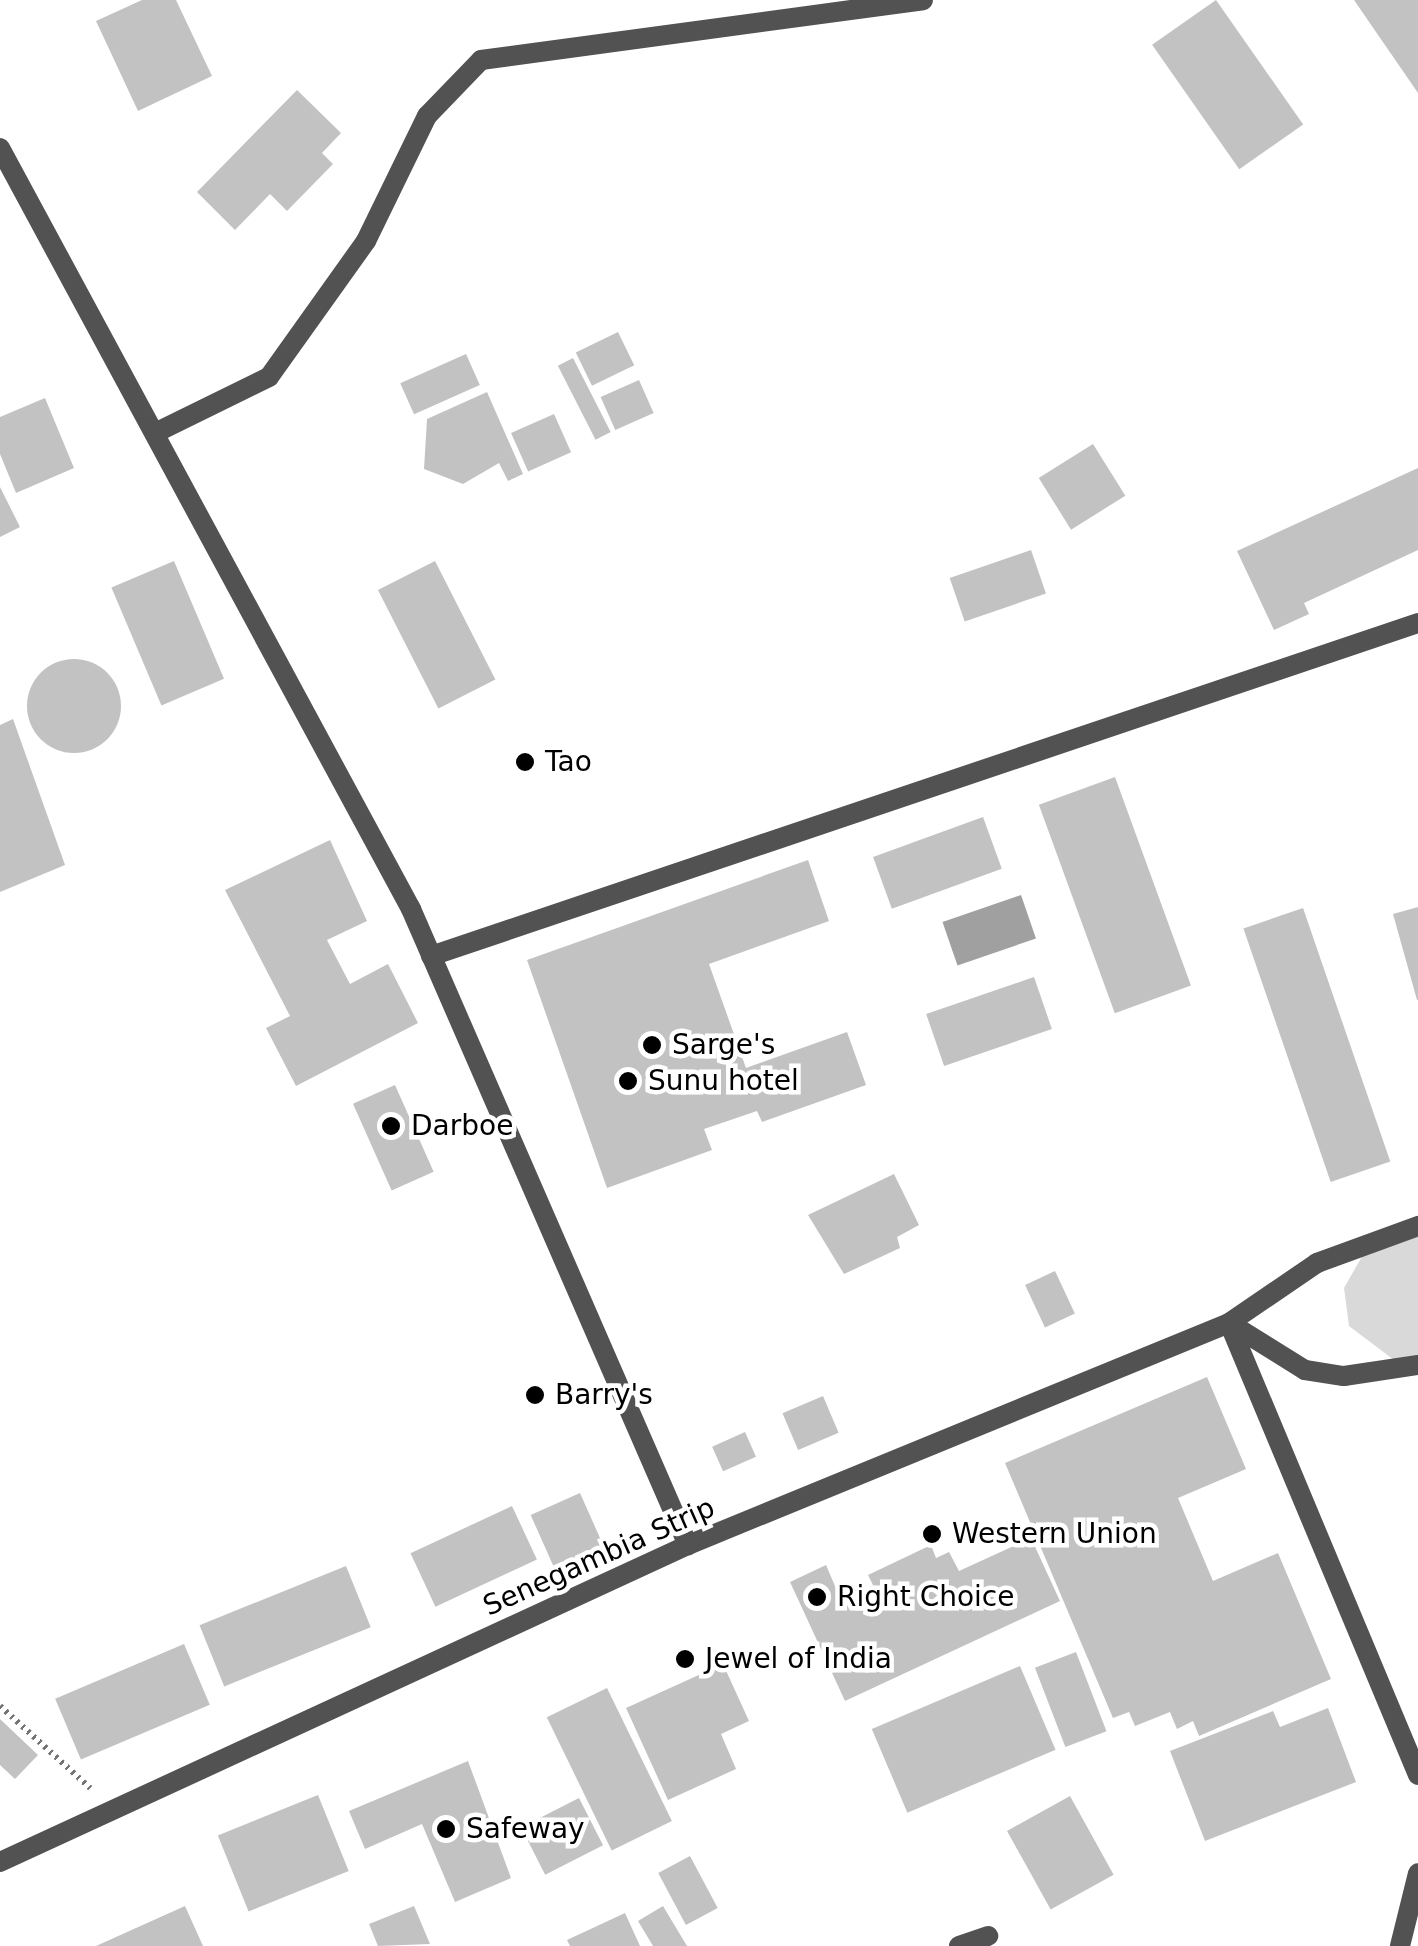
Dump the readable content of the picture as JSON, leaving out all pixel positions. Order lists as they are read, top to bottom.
{
  "streets": {
    "street": ["Senegambia Strip"]
  },
  "places": [
    "Tao",
    "Sarge's",
    "Sunu hotel",
    "Darboe",
    "Barry's",
    "Western Union",
    "Right Choice",
    "Jewel of India",
    "Safeway"
  ]
}
